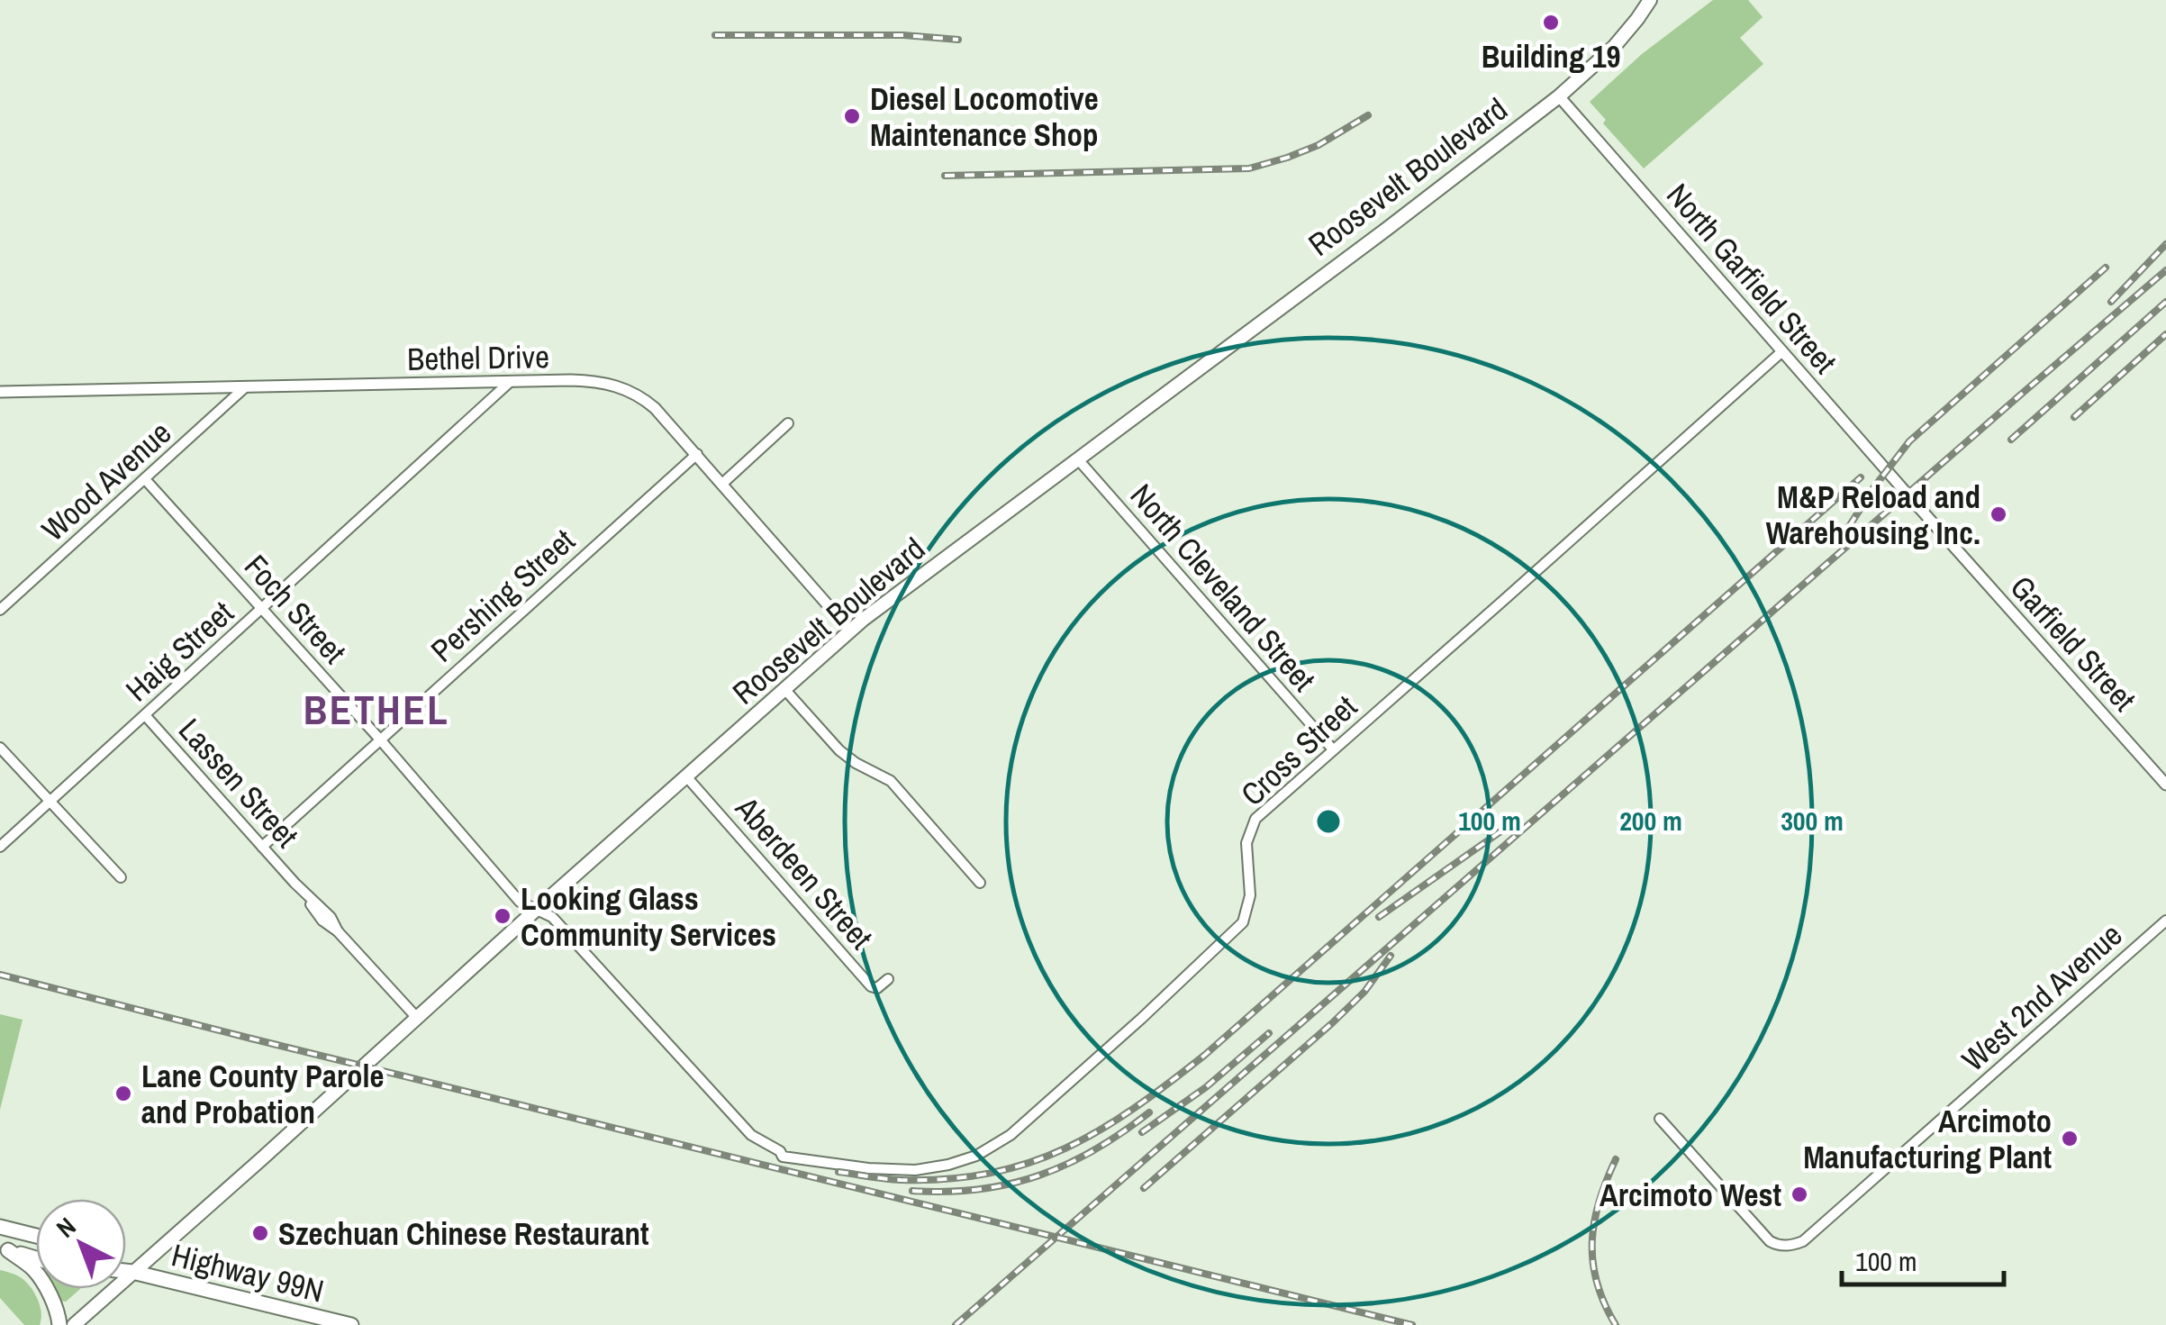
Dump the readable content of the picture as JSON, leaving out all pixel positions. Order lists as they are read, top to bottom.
{
  "streets": {
    "main road": ["Roosevelt Boulevard", "Highway 99N"],
    "street": [
      "North Garfield Street",
      "Bethel Drive",
      "Wood Avenue",
      "North Cleveland Street",
      "Pershing Street",
      "Foch Street",
      "Garfield Street",
      "Haig Street",
      "Cross Street",
      "Lassen Street",
      "Aberdeen Street",
      "West 2nd Avenue"
    ]
  },
  "crossings": [
    ["Roosevelt Boulevard", "North Garfield Street"],
    ["Roosevelt Boulevard", "Bethel Drive"],
    ["Roosevelt Boulevard", "North Cleveland Street"],
    ["Roosevelt Boulevard", "Foch Street"],
    ["Roosevelt Boulevard", "Lassen Street"],
    ["Roosevelt Boulevard", "Aberdeen Street"],
    ["Roosevelt Boulevard", "Highway 99N"],
    ["North Garfield Street", "Garfield Street"],
    ["North Garfield Street", "Cross Street"],
    ["Bethel Drive", "Wood Avenue"],
    ["Bethel Drive", "Pershing Street"],
    ["Bethel Drive", "Haig Street"],
    ["Wood Avenue", "Foch Street"],
    ["North Cleveland Street", "Cross Street"],
    ["Pershing Street", "Foch Street"],
    ["Pershing Street", "Lassen Street"],
    ["Foch Street", "Haig Street"],
    ["Foch Street", "Cross Street"],
    ["Haig Street", "Lassen Street"]
  ],
  "districts": ["BETHEL"],
  "places": [
    "Building 19",
    "Diesel Locomotive Maintenance Shop",
    "M&P Reload and Warehousing Inc.",
    "Looking Glass Community Services",
    "Lane County Parole and Probation",
    "Arcimoto Manufacturing Plant",
    "Arcimoto West",
    "Szechuan Chinese Restaurant"
  ],
  "scale_bar": "100 m",
  "north": "top left",
  "rings": ["100 m", "200 m", "300 m"]
}
